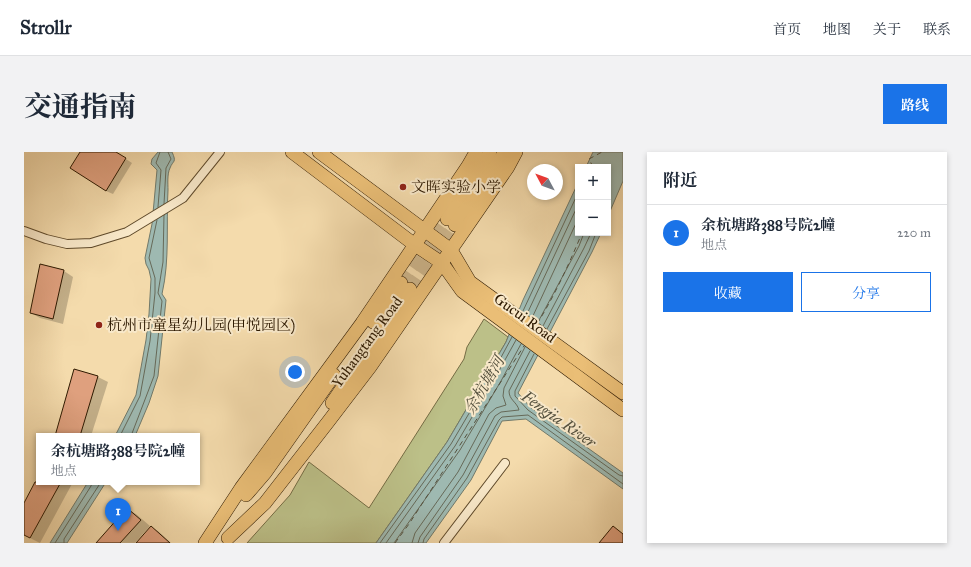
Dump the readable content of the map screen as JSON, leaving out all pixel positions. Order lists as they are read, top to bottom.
{
  "streets": {
    "main road": ["Gucui Road", "Yuhangtang Road"]
  },
  "crossings": [
    ["Gucui Road", "Yuhangtang Road"]
  ],
  "water": ["余杭塘河", "Fengjia River"],
  "places": ["文晖实验小学", "杭州市童星幼儿园(申悦园区)"],
  "north": "top left",
  "page": {
    "header": "Strollr",
    "nav": [
      "首页",
      "地图",
      "关于",
      "联系"
    ],
    "title": "交通指南",
    "buttons": [
      "路线",
      ["收藏", "分享"]
    ],
    "heading": "附近",
    "map_buttons": ["+", "−"],
    "list": [
      {
        "mark": "1",
        "name": "余杭塘路388号院2幢",
        "note": "地点",
        "value": "220 m"
      }
    ],
    "popup": ["余杭塘路388号院2幢", "地点"],
    "pins": "1"
  }
}
